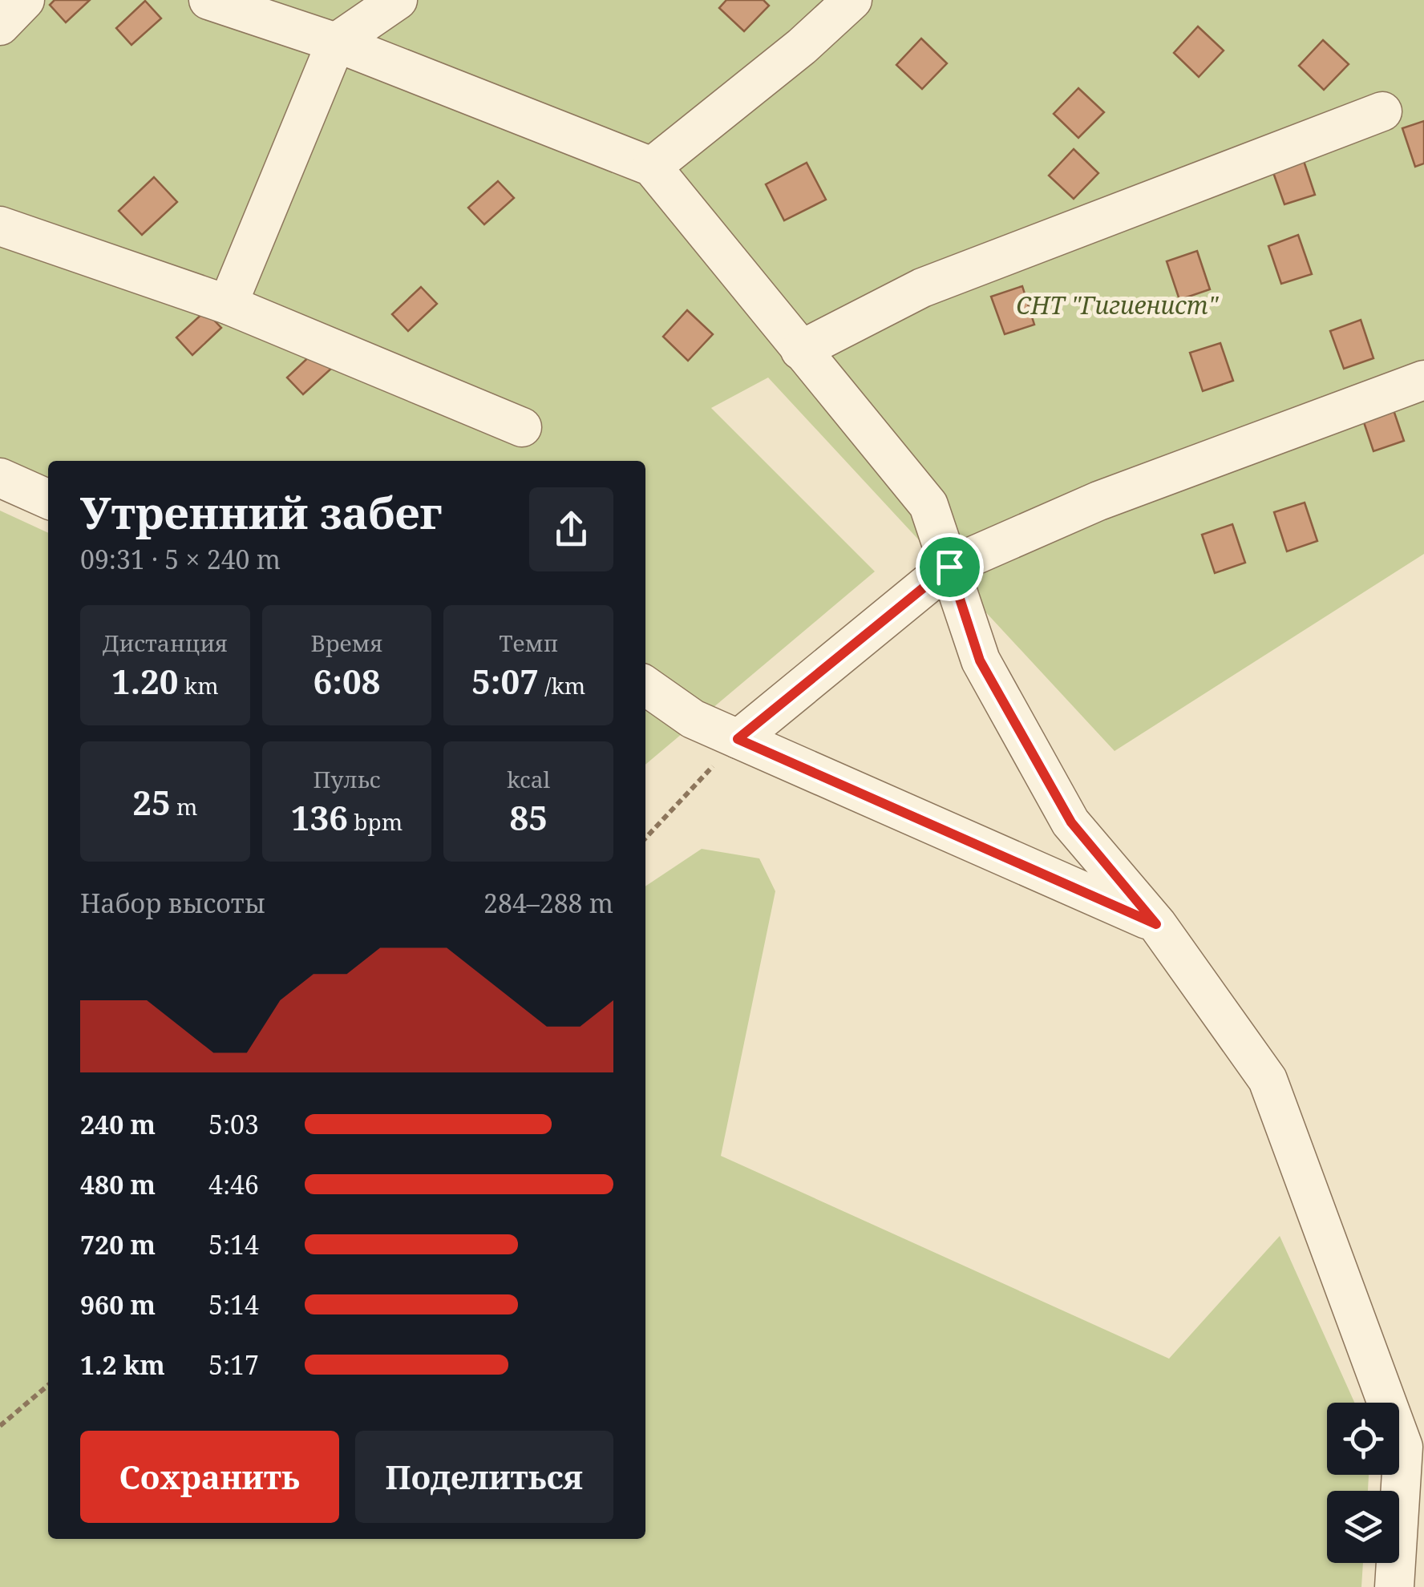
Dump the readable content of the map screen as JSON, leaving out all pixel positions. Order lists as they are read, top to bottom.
{
  "parks": ["СНТ \"Гигиенист\""],
  "page": {
    "heading": ["Утренний забег", "09:31 · 5 × 240 m"],
    "stats": [
      ["Дистанция", "1.20 km"],
      ["Время", "6:08"],
      ["Темп", "5:07 /km"],
      ["25 m"],
      ["Пульс", "136 bpm"],
      ["kcal", "85"]
    ],
    "chart": ["Набор высоты", "284–288 m"],
    "list": [
      {
        "name": "240 m",
        "note": "5:03"
      },
      {
        "name": "480 m",
        "note": "4:46"
      },
      {
        "name": "720 m",
        "note": "5:14"
      },
      {
        "name": "960 m",
        "note": "5:14"
      },
      {
        "name": "1.2 km",
        "note": "5:17"
      }
    ],
    "buttons": ["Сохранить", "Поделиться"]
  }
}
